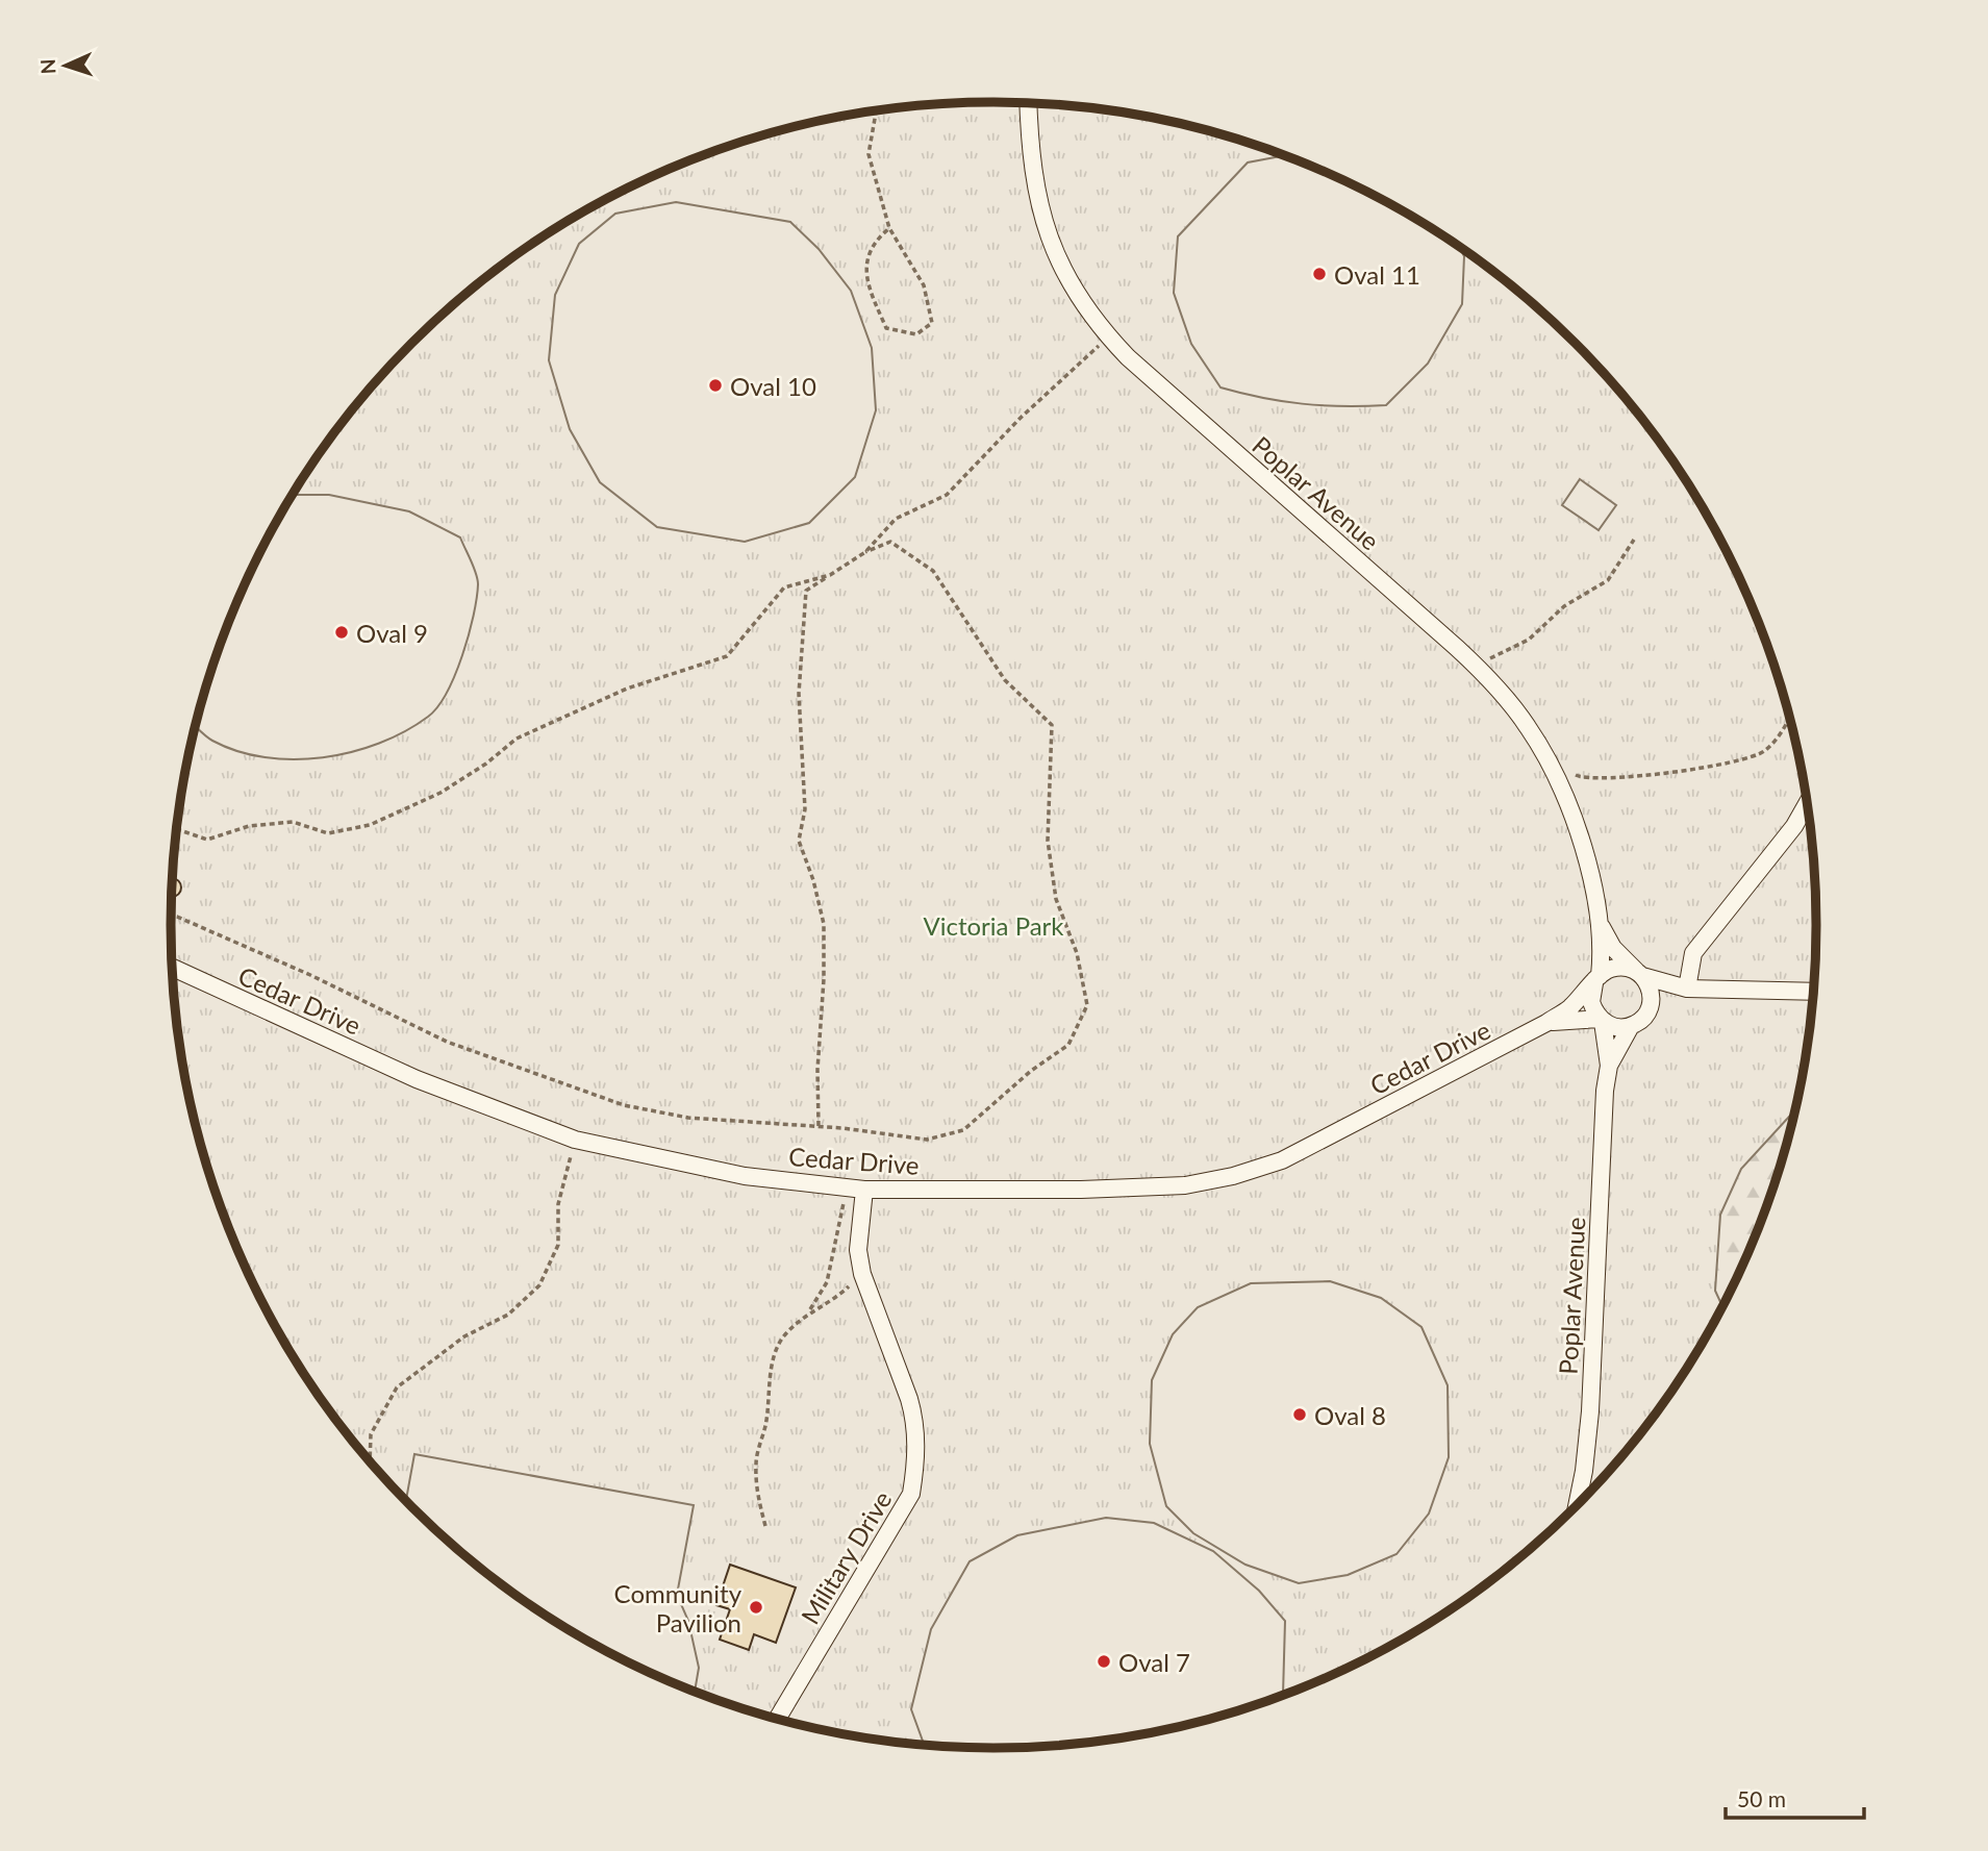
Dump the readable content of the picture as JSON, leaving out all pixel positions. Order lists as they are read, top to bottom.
{
  "streets": {
    "street": ["Poplar Avenue", "Cedar Drive", "Military Drive"]
  },
  "crossings": [
    ["Poplar Avenue", "Cedar Drive"],
    ["Cedar Drive", "Military Drive"]
  ],
  "parks": ["Victoria Park"],
  "places": [
    "Oval 11",
    "Oval 10",
    "Oval 9",
    "Oval 8",
    "Community Pavilion",
    "Oval 7"
  ],
  "scale_bar": "50 m",
  "north": "left"
}
